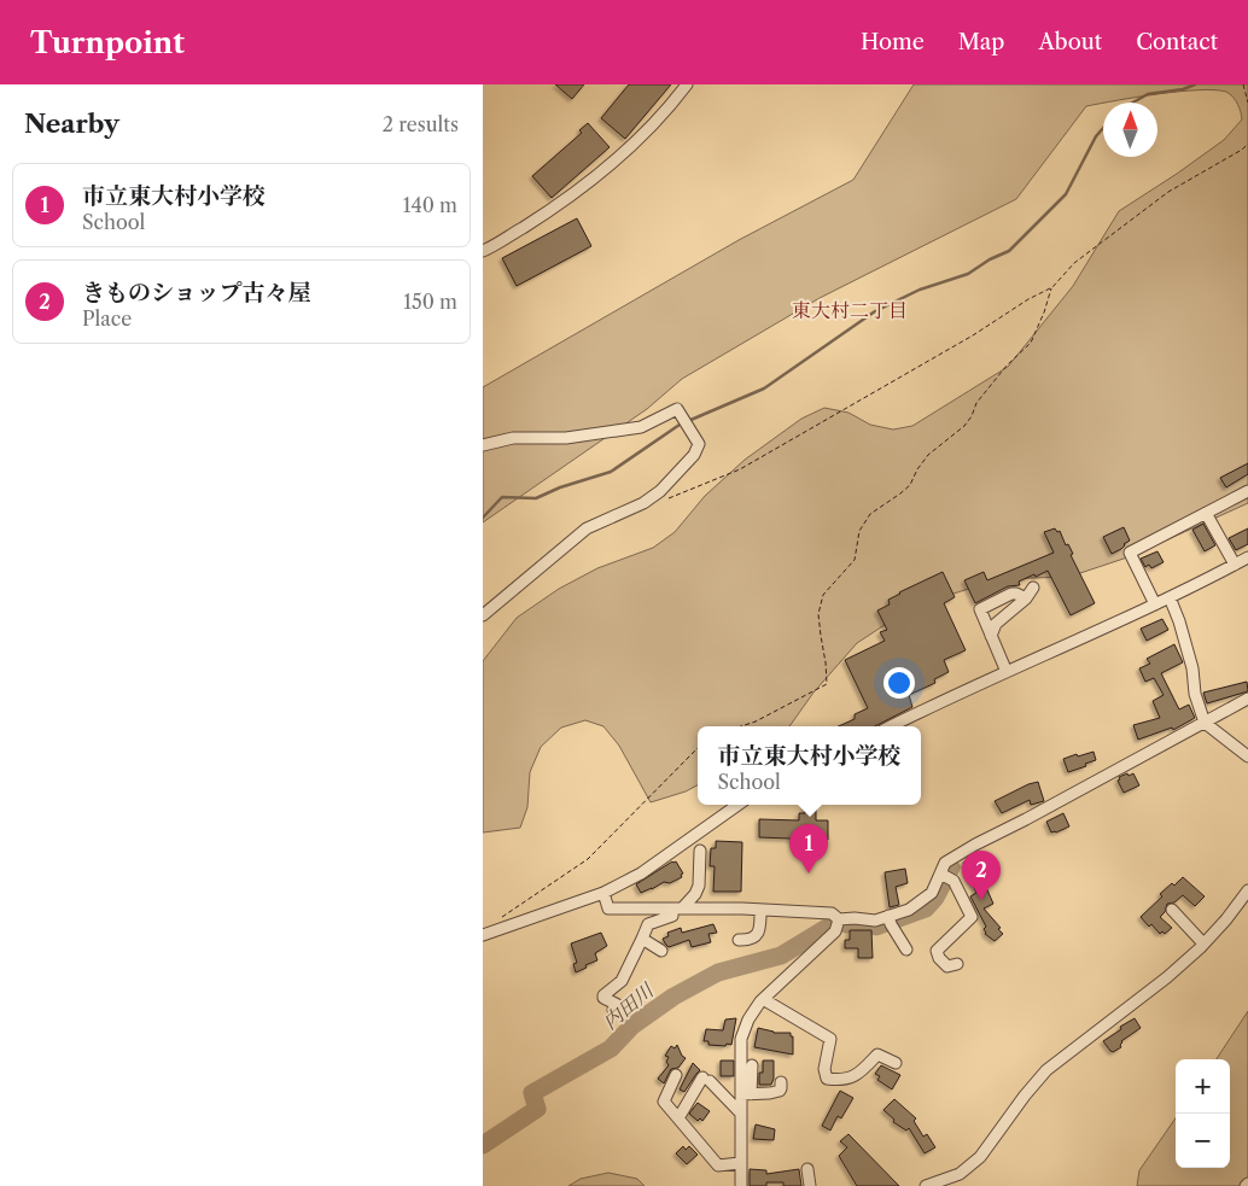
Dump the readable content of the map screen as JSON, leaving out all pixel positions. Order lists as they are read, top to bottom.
{
  "districts": ["東大村二丁目"],
  "water": ["内田川"],
  "north": "top",
  "page": {
    "header": "Turnpoint",
    "nav": [
      "Home",
      "Map",
      "About",
      "Contact"
    ],
    "heading": ["Nearby", "2 results"],
    "list": [
      {
        "mark": "1",
        "name": "市立東大村小学校",
        "note": "School",
        "value": "140 m"
      },
      {
        "mark": "2",
        "name": "きものショップ古々屋",
        "note": "Place",
        "value": "150 m"
      }
    ],
    "popup": ["市立東大村小学校", "School"],
    "pins": ["1", "2"],
    "map_buttons": ["+", "−"]
  }
}
